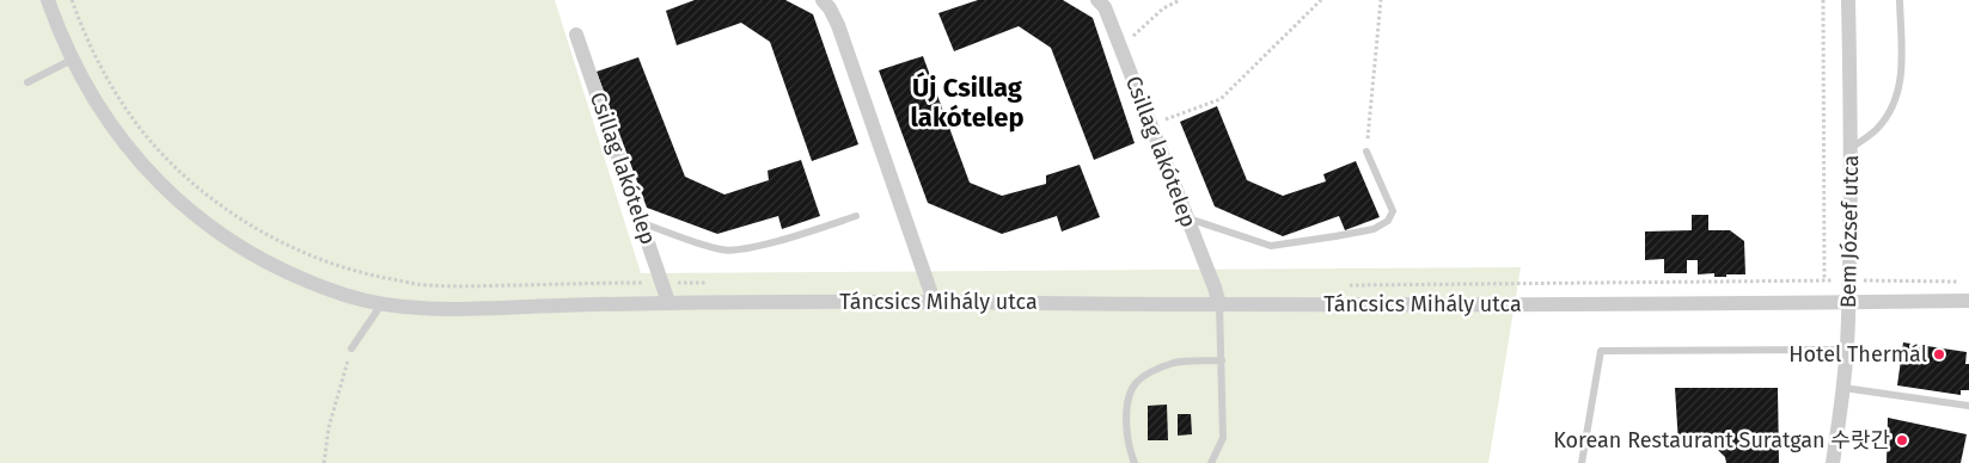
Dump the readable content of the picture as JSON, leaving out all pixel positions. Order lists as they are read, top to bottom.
{
  "streets": {
    "street": ["Csillag lakótelep", "Bem József utca", "Táncsics Mihály utca"]
  },
  "crossings": [
    ["Csillag lakótelep", "Táncsics Mihály utca"],
    ["Bem József utca", "Táncsics Mihály utca"]
  ],
  "districts": ["Új Csillag lakótelep"],
  "places": ["Hotel Thermál", "Korean Restaurant Suratgan 수랏간"]
}
